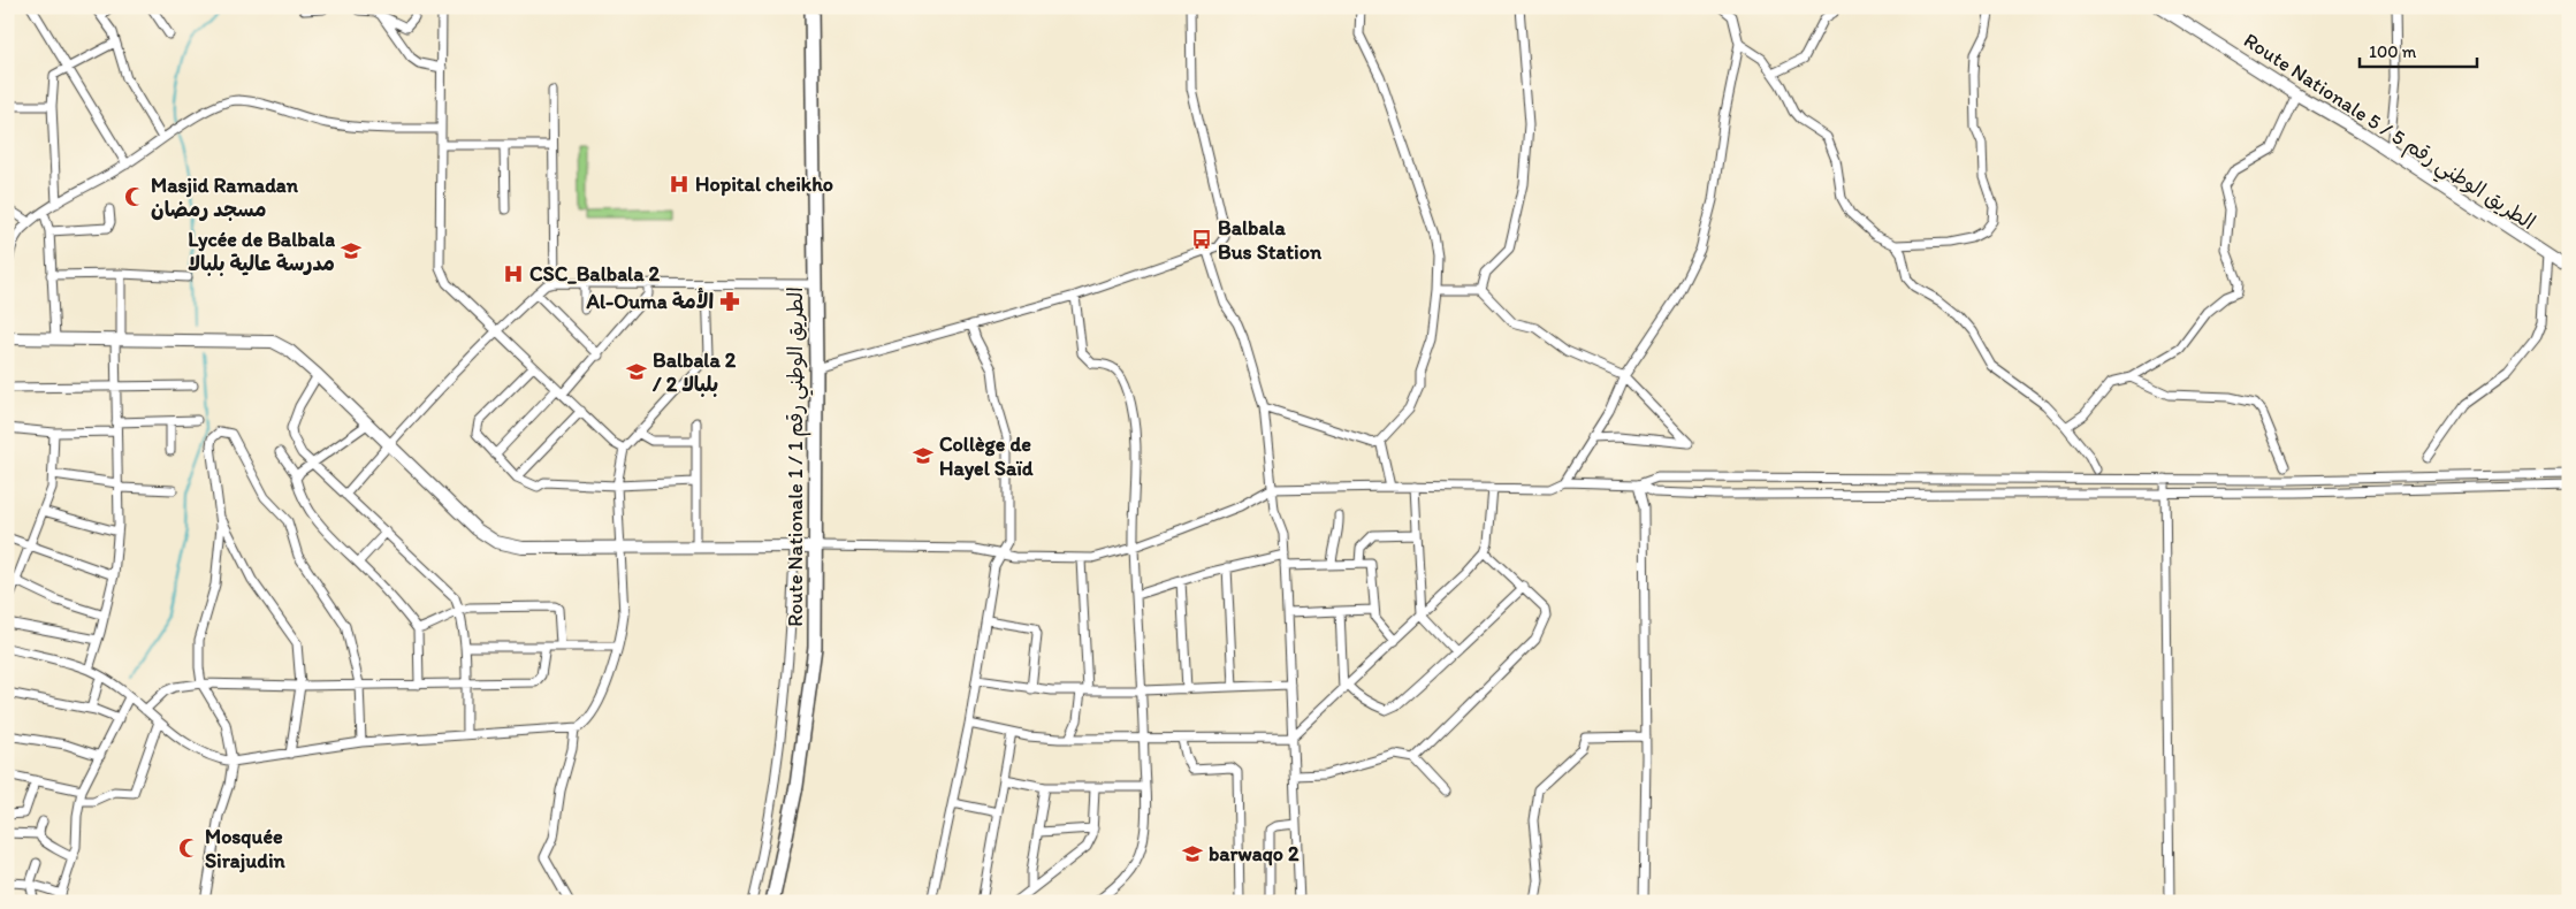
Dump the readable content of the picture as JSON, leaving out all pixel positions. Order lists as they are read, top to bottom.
{
  "streets": {
    "main road": ["Route Nationale 5 / الطريق الوطني رقم 5", "Route Nationale 1 / الطريق الوطني رقم 1"]
  },
  "places": {
    "hospital": ["Hopital cheikho", "CSC_Balbala 2"],
    "mosque": ["Masjid Ramadan مسجد رمضان", "Mosquée Sirajudin"],
    "bus stop": ["Balbala Bus Station"],
    "school or university": [
      "Lycée de Balbala مدرسة عالية بلبالا",
      "Balbala 2 / بلبالا 2",
      "Collège de Hayel Saïd",
      "barwaqo 2"
    ],
    "pharmacy": ["Al-Ouma الأمة"]
  },
  "scale_bar": "100 m"
}
